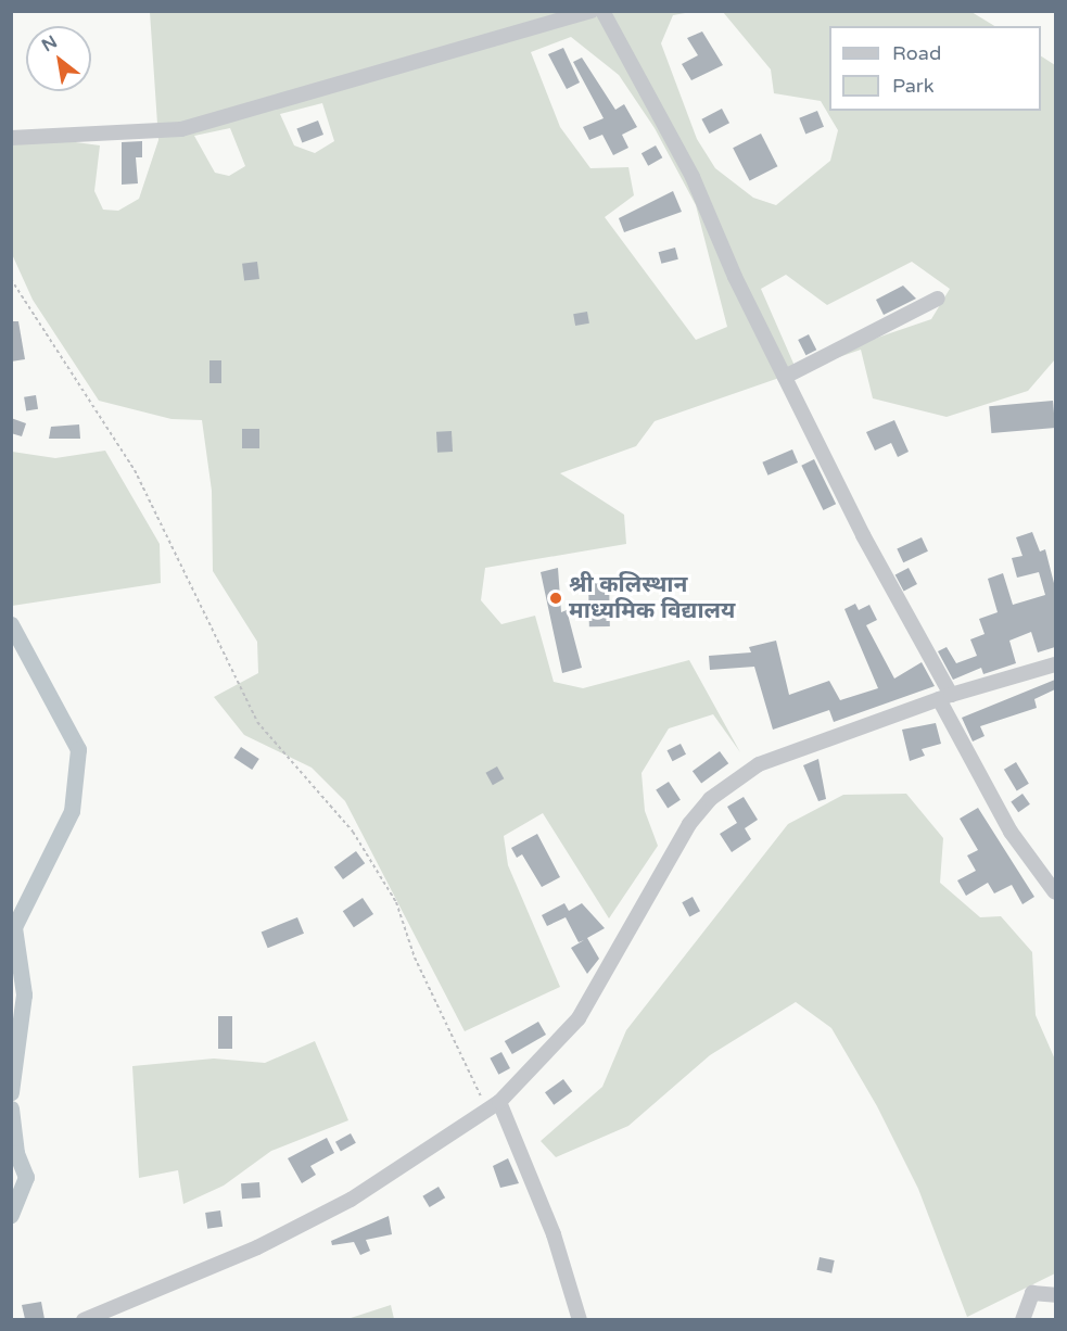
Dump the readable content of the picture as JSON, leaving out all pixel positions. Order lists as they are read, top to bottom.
{
  "places": ["श्री कलिस्थान माध्यमिक विद्यालय"],
  "legend": ["Road", "Park"],
  "north": "top left"
}
